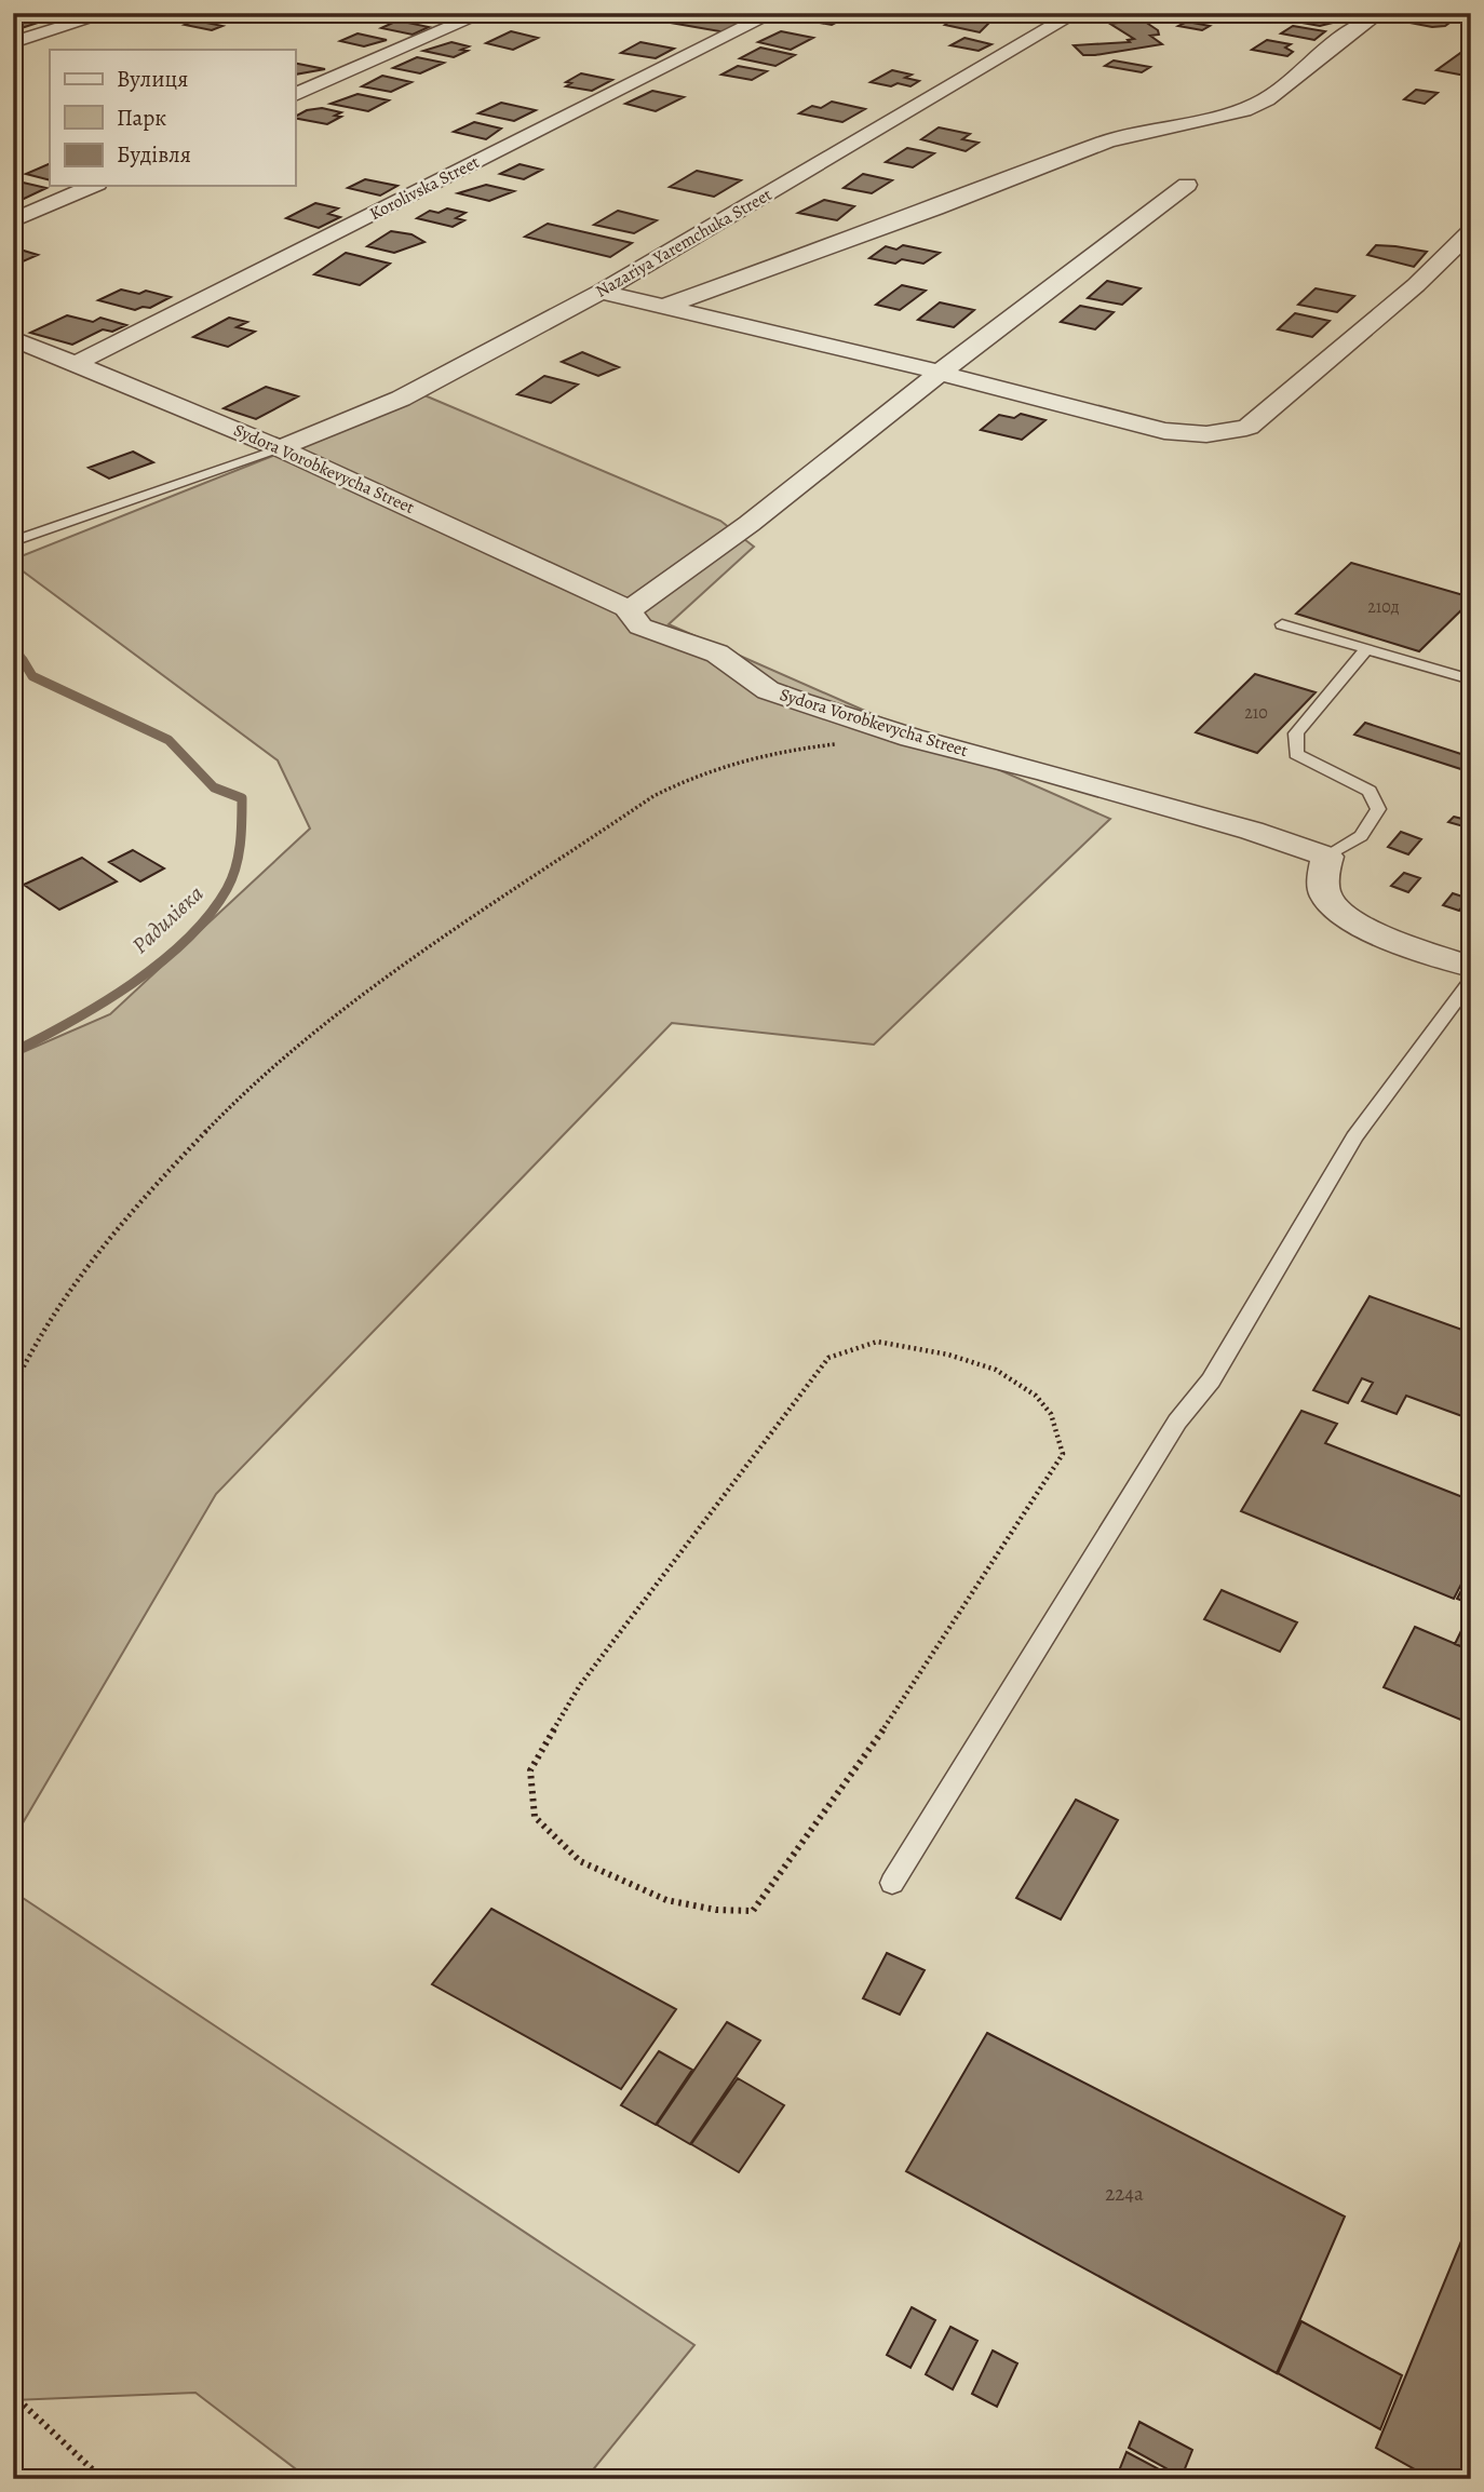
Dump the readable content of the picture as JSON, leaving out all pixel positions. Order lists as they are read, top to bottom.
{
  "streets": {
    "street": ["Korolivska Street", "Nazariya Yaremchuka Street", "Sydora Vorobkevycha Street"]
  },
  "crossings": [
    ["Korolivska Street", "Sydora Vorobkevycha Street"],
    ["Nazariya Yaremchuka Street", "Sydora Vorobkevycha Street"]
  ],
  "water": ["Радилівка"],
  "house_numbers": ["210д", "210", "224а"],
  "legend": ["Вулиця", "Парк", "Будівля"]
}
